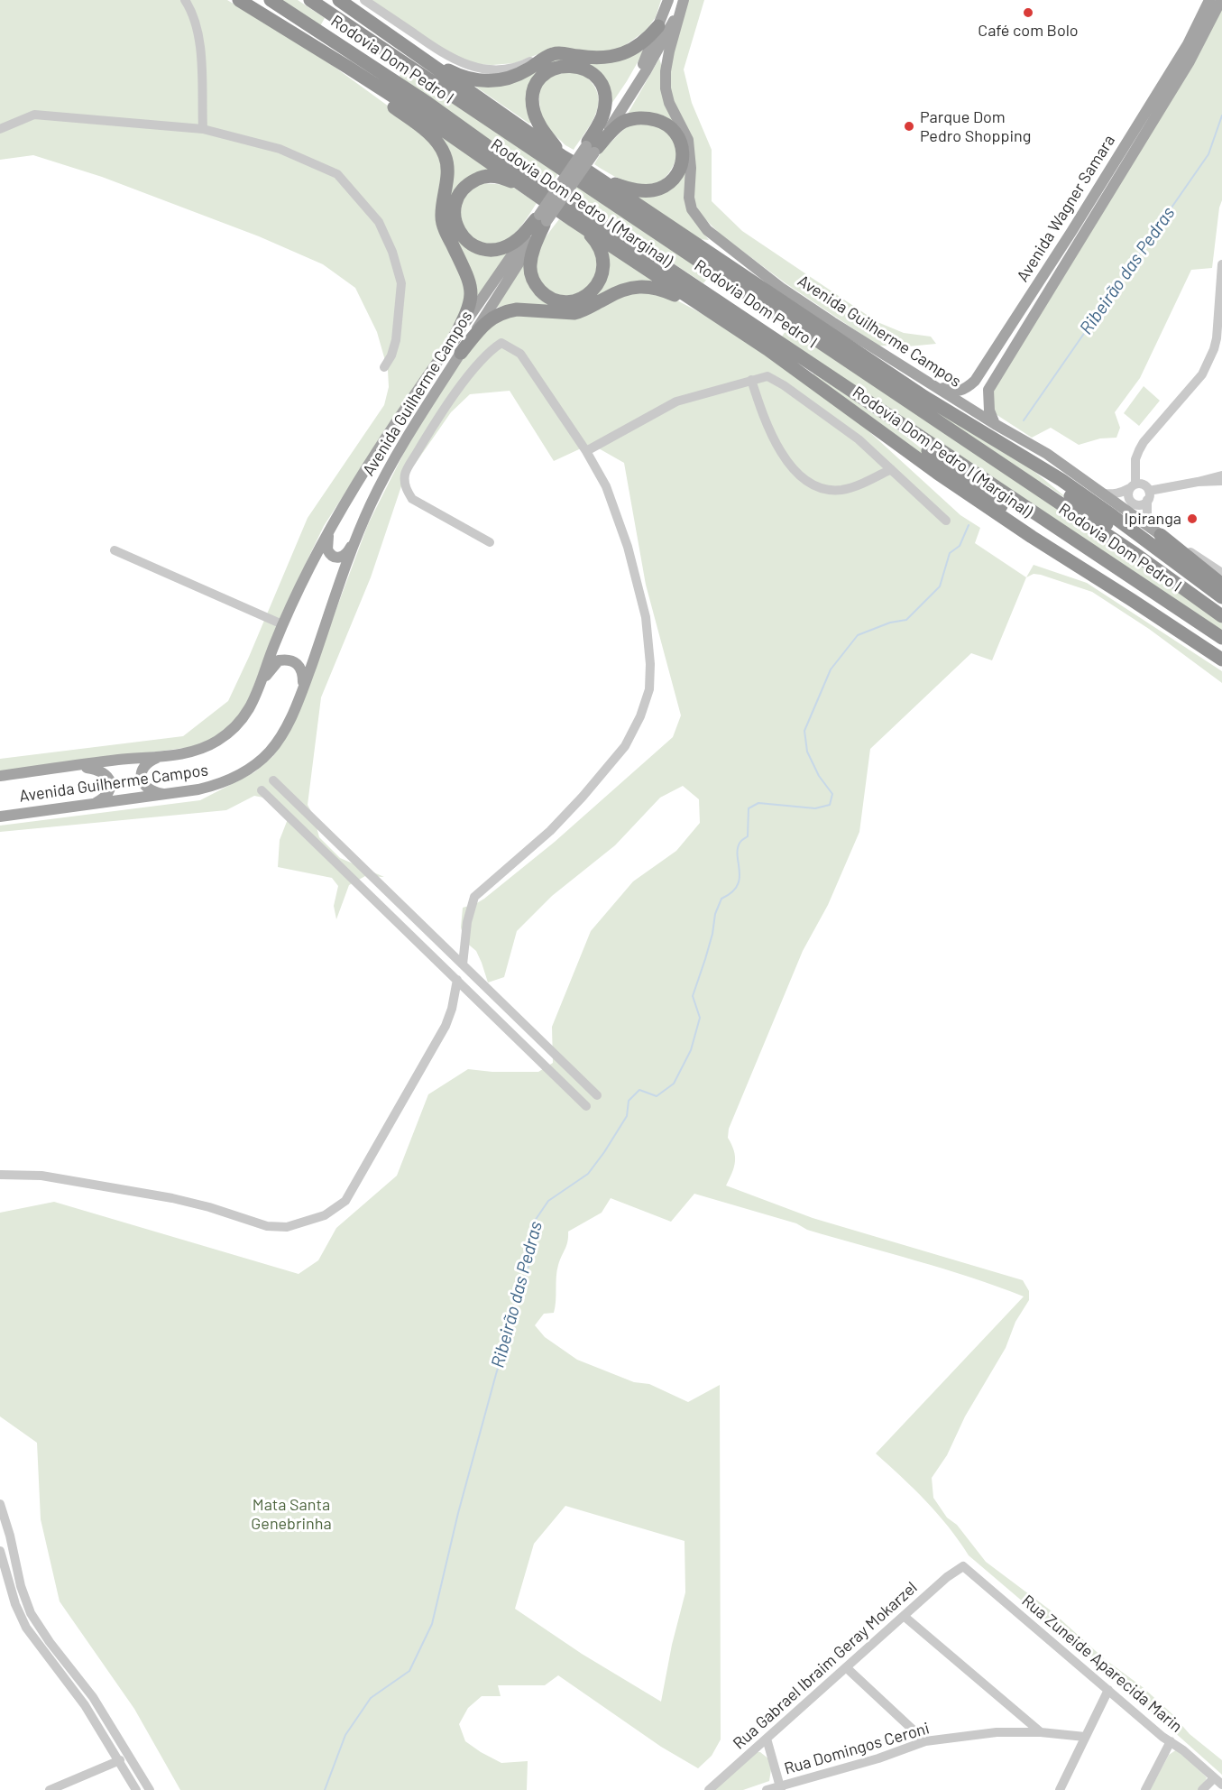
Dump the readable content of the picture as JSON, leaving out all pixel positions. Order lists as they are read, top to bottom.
{
  "streets": {
    "highway": ["Rodovia Dom Pedro I", "Rodovia Dom Pedro I (Marginal)"],
    "main road": ["Avenida Wagner Samara", "Avenida Guilherme Campos"],
    "street": ["Rua Zuneide Aparecida Marin", "Rua Gabrael Ibraim Geray Mokarzel", "Rua Domingos Ceroni"]
  },
  "crossings": [
    ["Rua Zuneide Aparecida Marin", "Rua Gabrael Ibraim Geray Mokarzel"]
  ],
  "water": ["Ribeirão das Pedras"],
  "parks": ["Mata Santa Genebrinha"],
  "places": ["Café com Bolo", "Parque Dom Pedro Shopping", "Ipiranga"]
}
